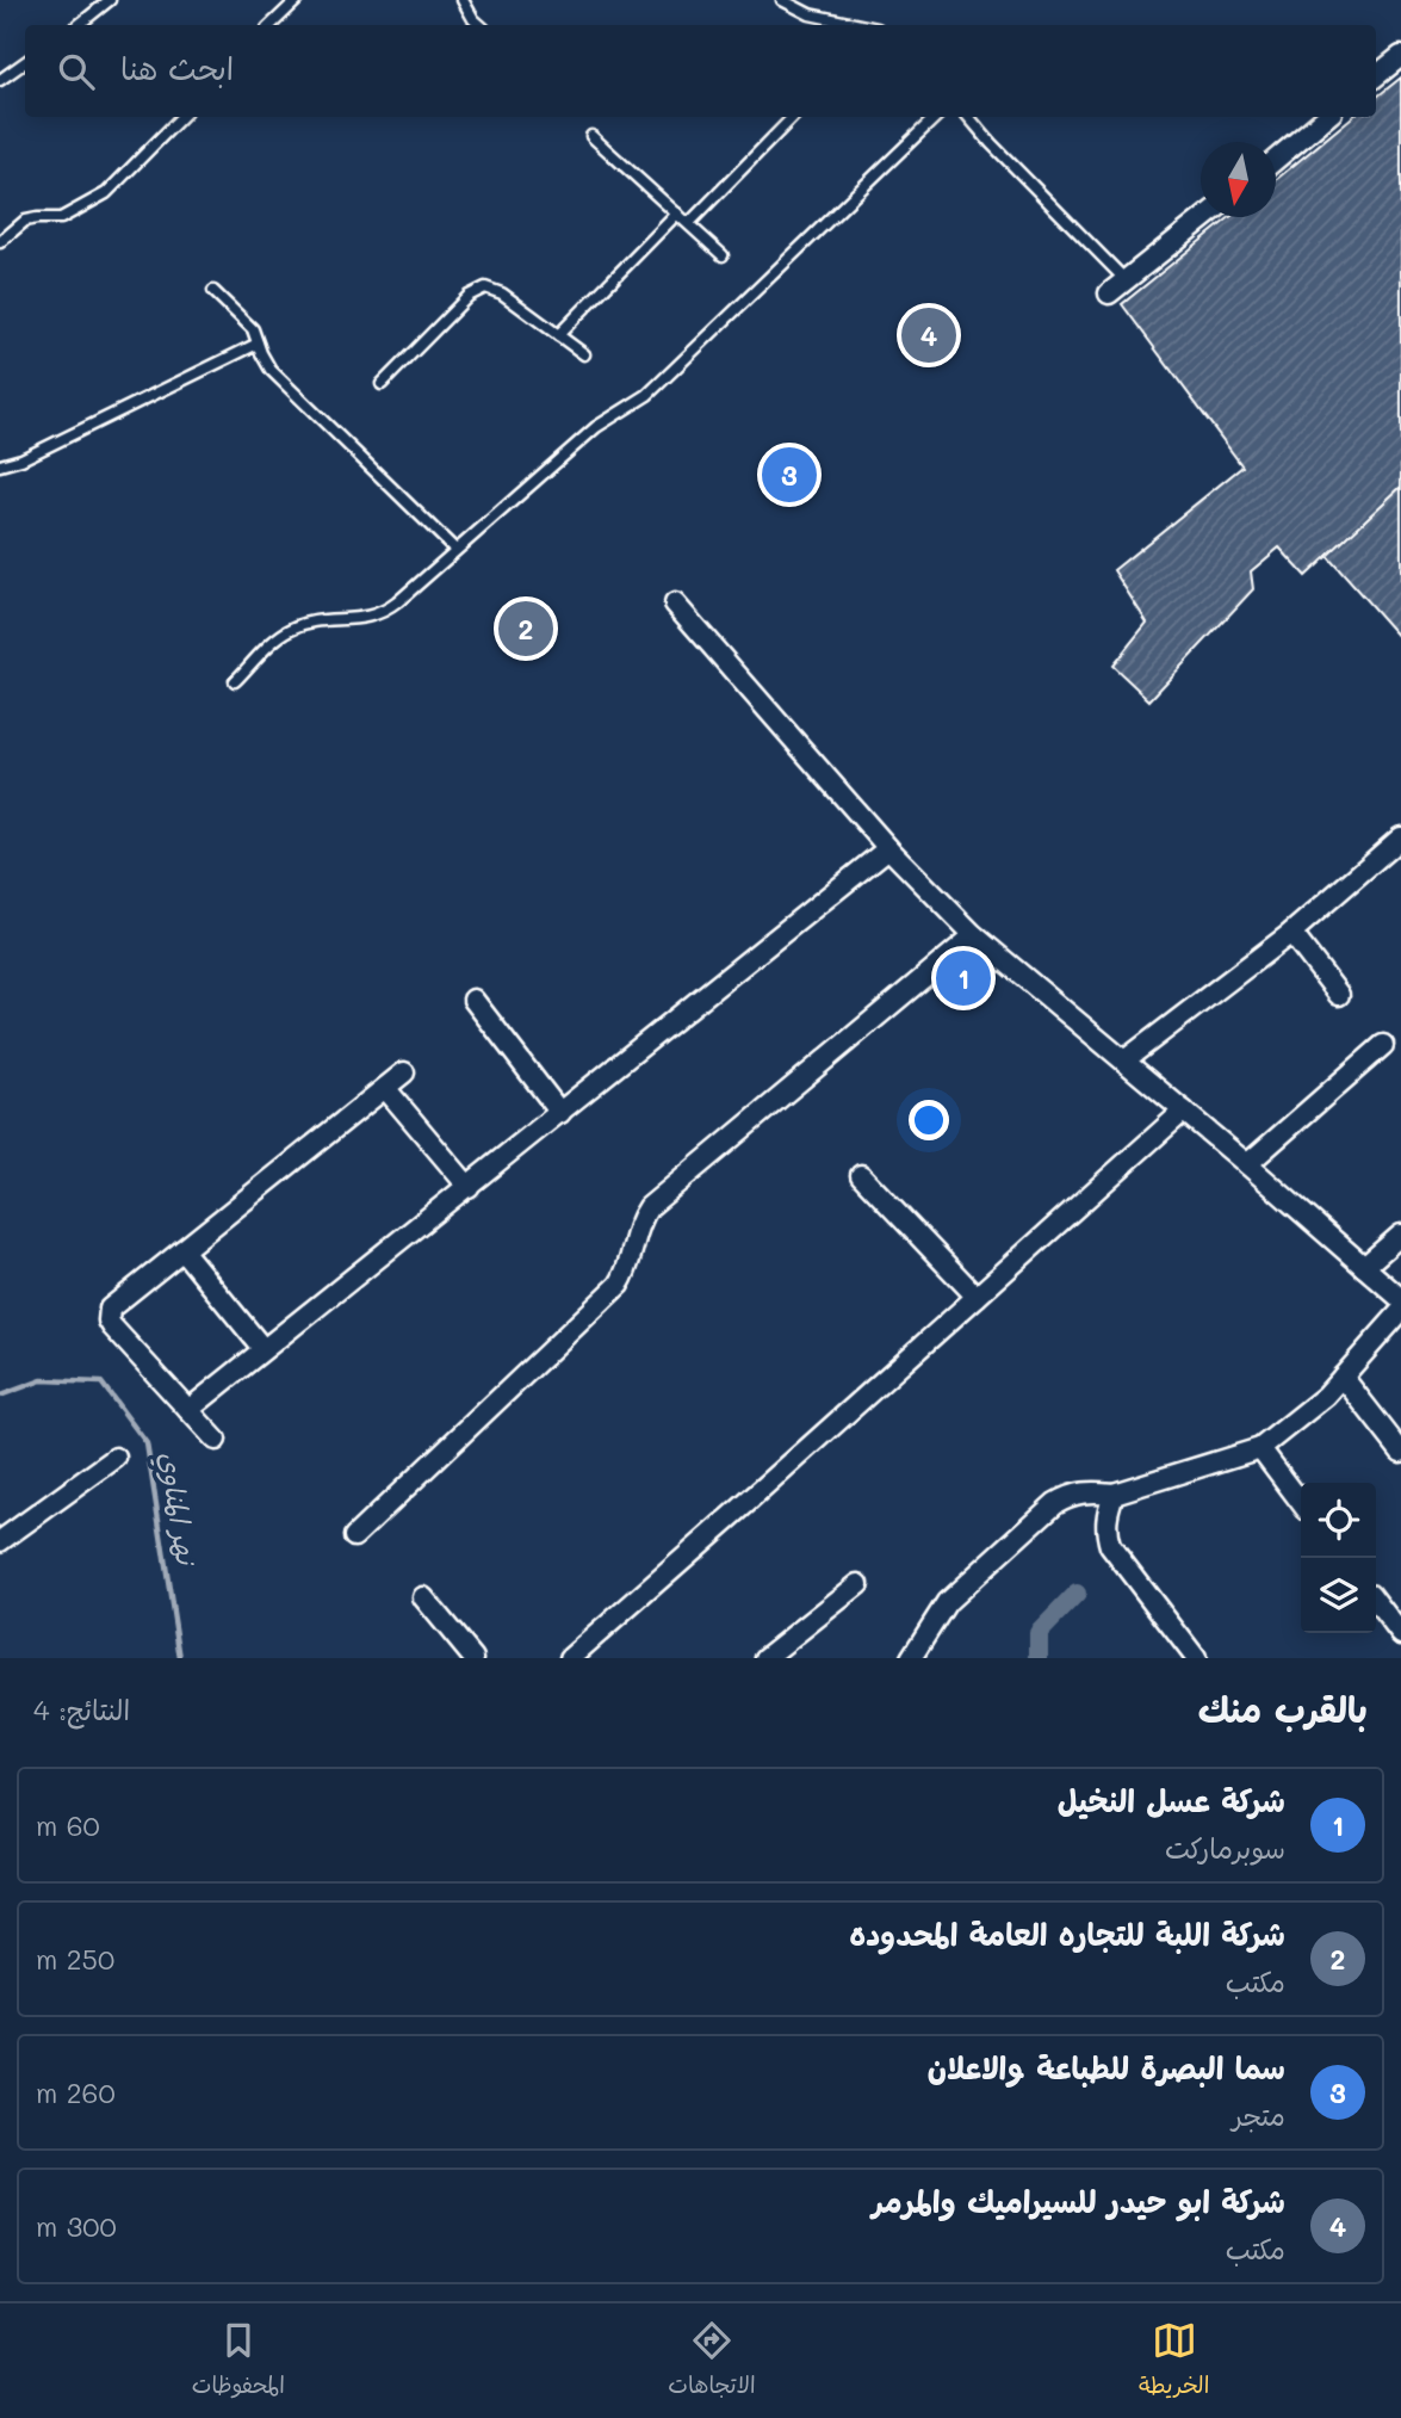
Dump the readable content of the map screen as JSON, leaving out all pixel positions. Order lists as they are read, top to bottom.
{
  "water": ["نهر المناوي"],
  "north": "bottom",
  "page": {
    "search": "ابحث هنا",
    "pins": [
      "4",
      "3",
      "2",
      "1"
    ],
    "heading": ["بالقرب منك", "النتائج: 4"],
    "list": [
      {
        "mark": "1",
        "name": "شركة عسل النخيل",
        "note": "سوبرماركت",
        "value": "60 m"
      },
      {
        "mark": "2",
        "name": "شركة اللبة للتجاره العامة المحدوده",
        "note": "مكتب",
        "value": "250 m"
      },
      {
        "mark": "3",
        "name": "سما البصرة للطباعة والاعلان",
        "note": "متجر",
        "value": "260 m"
      },
      {
        "mark": "4",
        "name": "شركة ابو حيدر للسيراميك والمرمر",
        "note": "مكتب",
        "value": "300 m"
      }
    ],
    "nav": ["الخريطة", "الاتجاهات", "المحفوظات"]
  }
}
